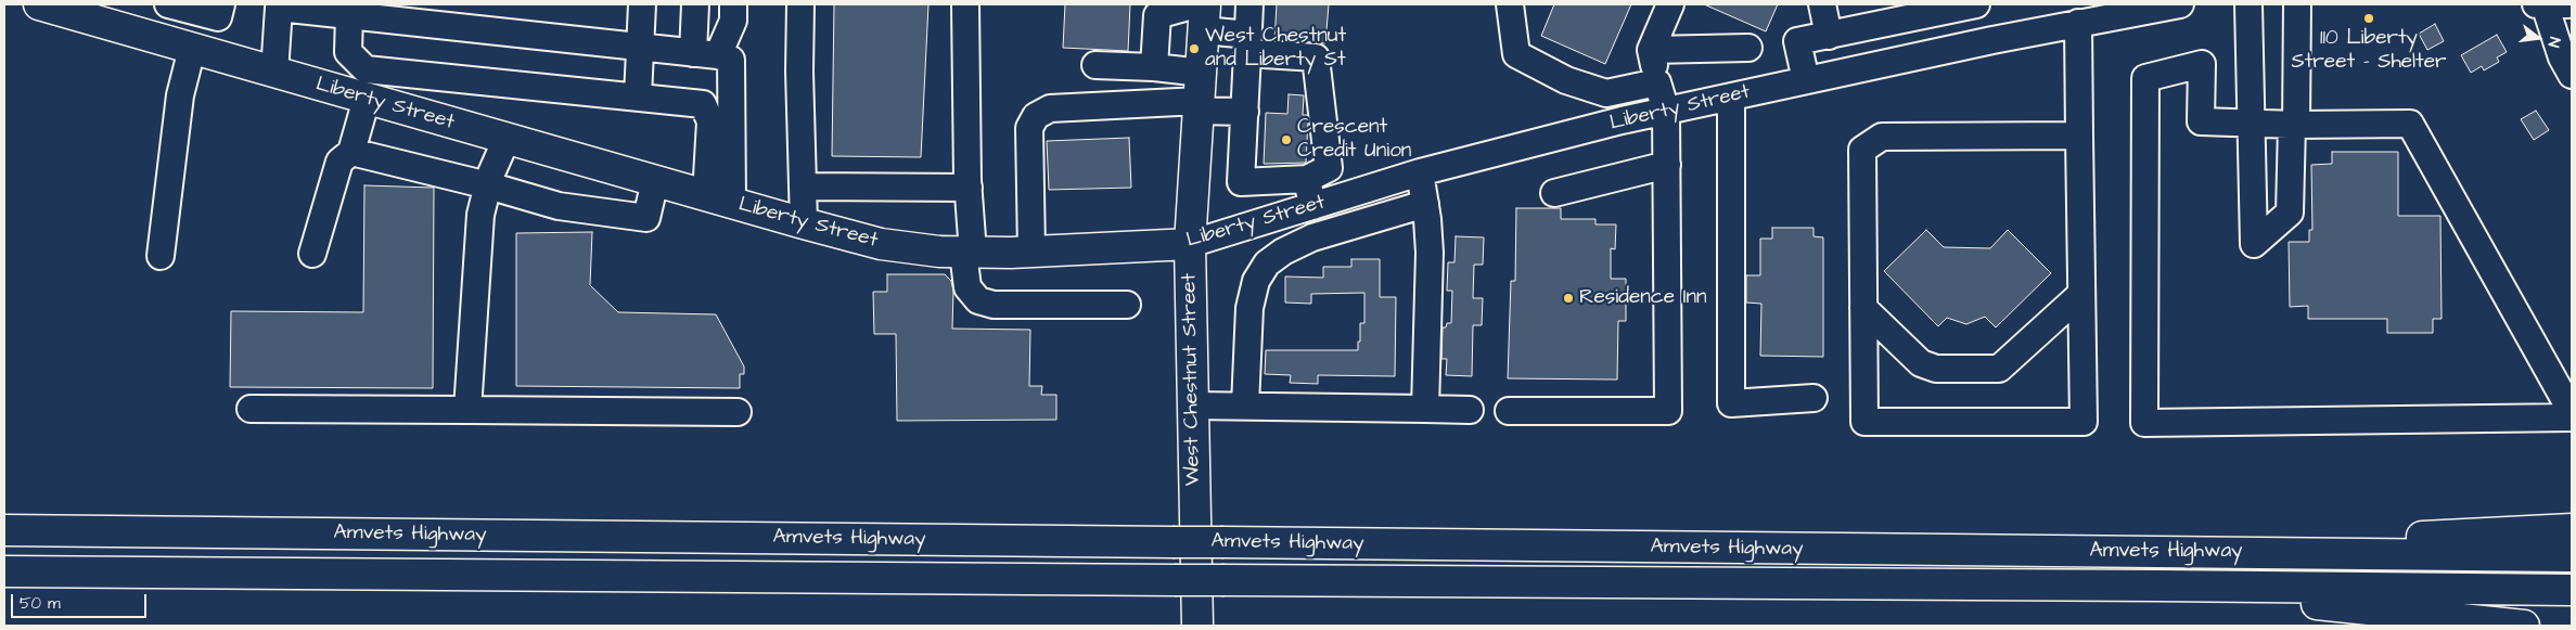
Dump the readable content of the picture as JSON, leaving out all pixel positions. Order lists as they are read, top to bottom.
{
  "streets": {
    "main road": ["Liberty Street", "West Chestnut Street", "Amvets Highway"]
  },
  "crossings": [
    ["Liberty Street", "West Chestnut Street"]
  ],
  "places": [
    "110 Liberty Street - Shelter",
    "West Chestnut and Liberty St",
    "Crescent Credit Union",
    "Residence Inn"
  ],
  "scale_bar": "50 m",
  "north": "right"
}
